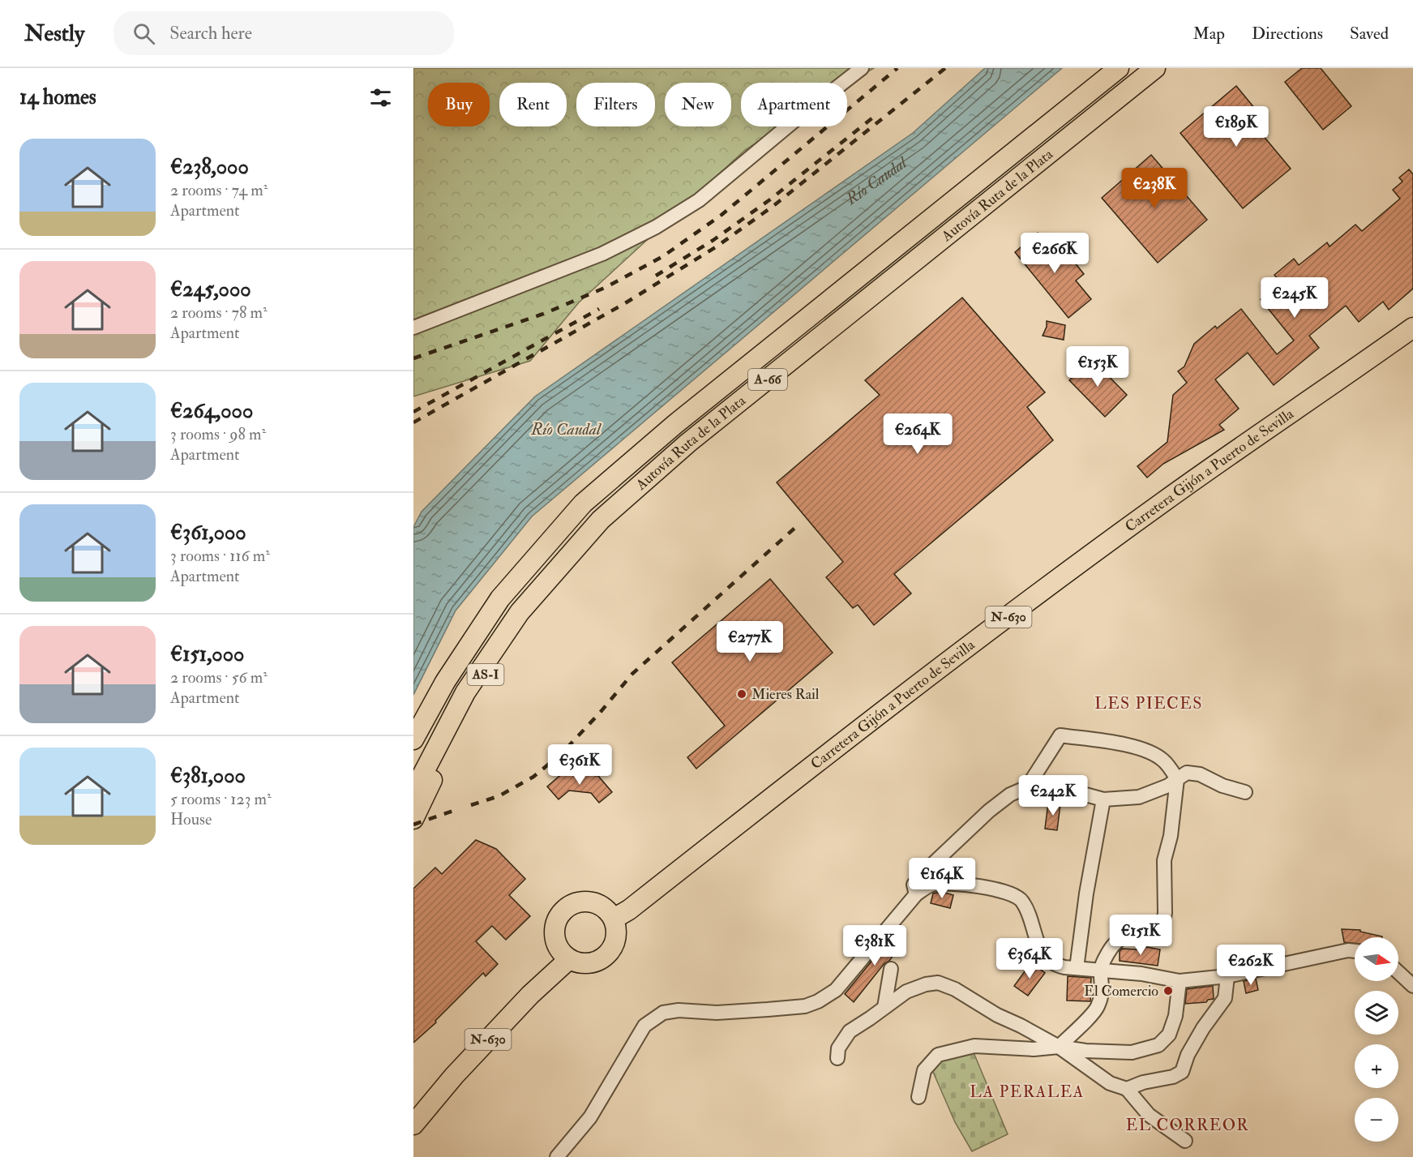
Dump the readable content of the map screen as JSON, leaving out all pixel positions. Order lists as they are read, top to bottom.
{
  "streets": {
    "highway": [
      "Autovía Ruta de la Plata",
      "A-66",
      "Carretera Gijón a Puerto de Sevilla",
      "N-630"
    ]
  },
  "crossings": [
    ["Carretera Gijón a Puerto de Sevilla", "N-630"]
  ],
  "districts": ["LES PIECES", "LA PERALEA", "EL CORREOR"],
  "water": ["Río Caudal"],
  "places": ["Mieres Rail", "El Comercio"],
  "north": "right",
  "page": {
    "header": "Nestly",
    "search": "Search here",
    "nav": ["Map", "Directions", "Saved"],
    "heading": "14 homes",
    "chip": [
      "Buy",
      "Rent",
      "Filters",
      "New",
      "Apartment"
    ],
    "price": [
      "€189K",
      "€238K",
      "€266K",
      "€245K",
      "€153K",
      "€264K",
      "€277K",
      "€361K",
      "€242K",
      "€164K",
      "€151K",
      "€381K",
      "€364K",
      "€262K"
    ],
    "list": [
      {
        "name": "€238,000",
        "note": "2 rooms · 74 m² · Apartment"
      },
      {
        "name": "€245,000",
        "note": "2 rooms · 78 m² · Apartment"
      },
      {
        "name": "€264,000",
        "note": "3 rooms · 98 m² · Apartment"
      },
      {
        "name": "€361,000",
        "note": "3 rooms · 116 m² · Apartment"
      },
      {
        "name": "€151,000",
        "note": "2 rooms · 56 m² · Apartment"
      },
      {
        "name": "€381,000",
        "note": "5 rooms · 123 m² · House"
      }
    ],
    "map_buttons": ["+", "−"]
  }
}
